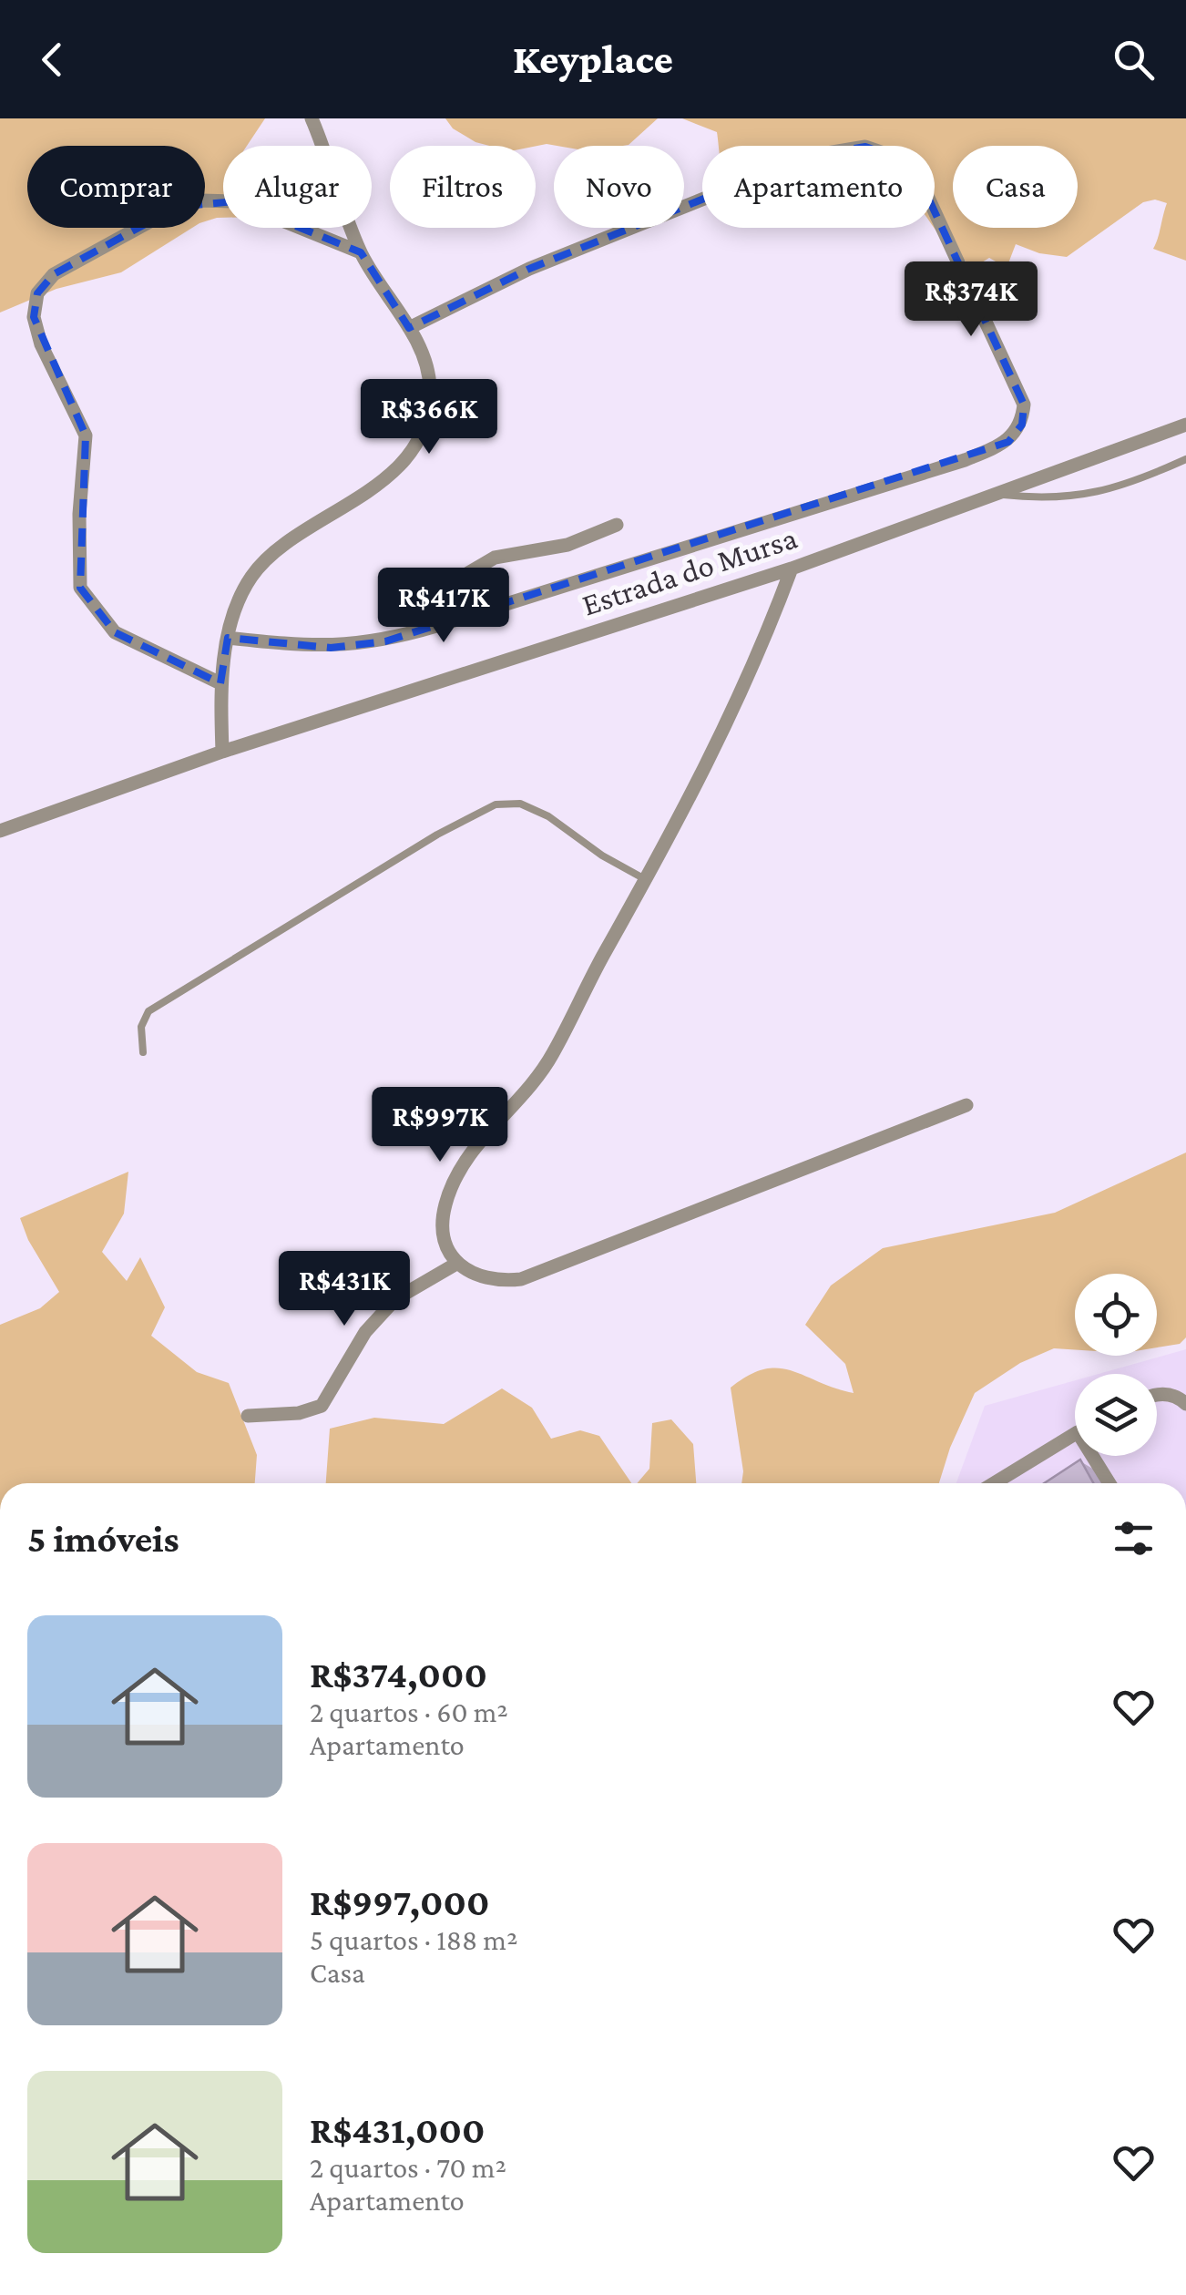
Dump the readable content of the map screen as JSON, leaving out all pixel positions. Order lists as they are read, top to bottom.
{
  "streets": {
    "street": ["Estrada do Mursa"]
  },
  "page": {
    "header": "Keyplace",
    "chip": [
      "Comprar",
      "Alugar",
      "Filtros",
      "Novo",
      "Apartamento",
      "Casa"
    ],
    "price": [
      "R$374K",
      "R$366K",
      "R$417K",
      "R$997K",
      "R$431K"
    ],
    "heading": "5 imóveis",
    "list": [
      {
        "name": "R$374,000",
        "note": "2 quartos · 60 m² · Apartamento"
      },
      {
        "name": "R$997,000",
        "note": "5 quartos · 188 m² · Casa"
      },
      {
        "name": "R$431,000",
        "note": "2 quartos · 70 m² · Apartamento"
      }
    ]
  }
}
